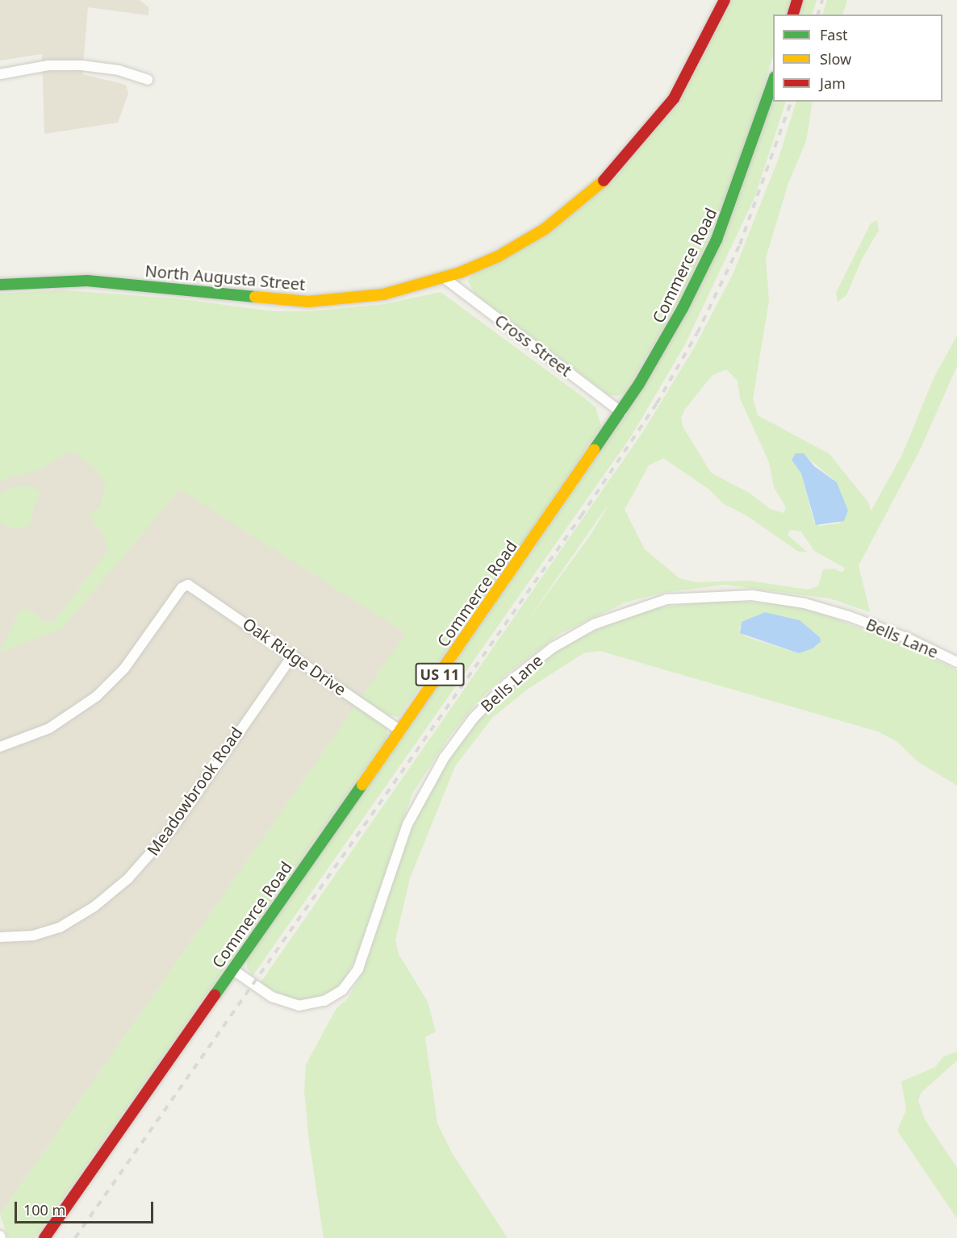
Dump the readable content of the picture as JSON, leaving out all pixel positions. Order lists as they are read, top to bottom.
{
  "streets": {
    "main road": ["Commerce Road", "North Augusta Street", "US 11"],
    "street": [
      "Cross Street",
      "Bells Lane",
      "Oak Ridge Drive",
      "Meadowbrook Road"
    ]
  },
  "crossings": [
    ["Commerce Road", "Cross Street"],
    ["Commerce Road", "Bells Lane"],
    ["Commerce Road", "Oak Ridge Drive"],
    ["North Augusta Street", "Cross Street"],
    ["Oak Ridge Drive", "Meadowbrook Road"]
  ],
  "legend": ["Fast", "Slow", "Jam"],
  "scale_bar": "100 m"
}
